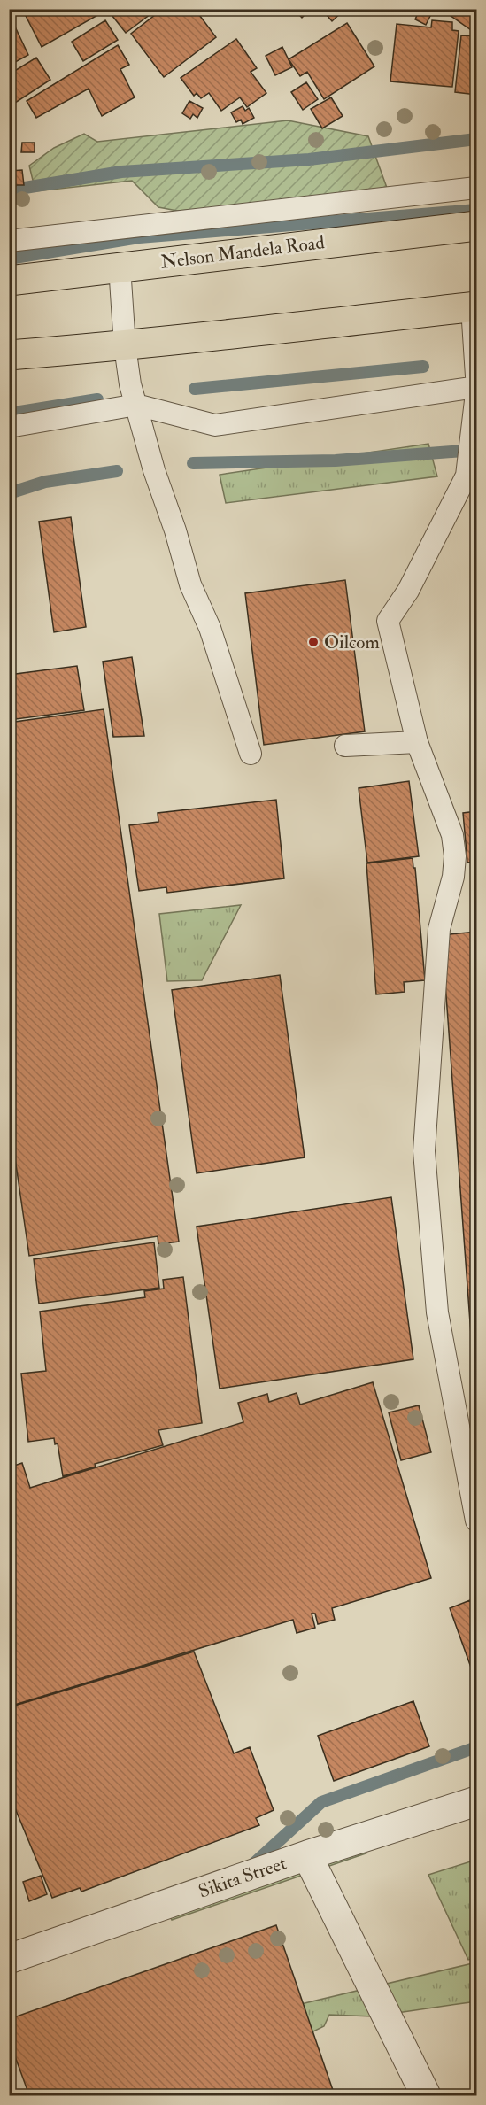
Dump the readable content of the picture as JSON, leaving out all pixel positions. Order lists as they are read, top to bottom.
{
  "streets": {
    "main road": ["Nelson Mandela Road"],
    "street": ["Sikita Street"]
  },
  "places": ["Oilcom"]
}
